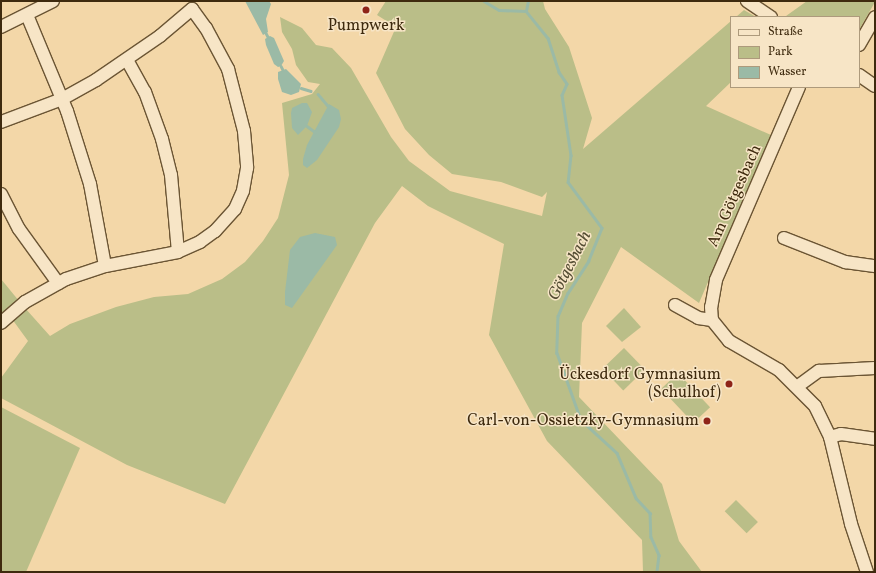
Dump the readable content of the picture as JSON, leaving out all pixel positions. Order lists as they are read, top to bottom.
{
  "streets": {
    "street": ["Am Götgesbach"]
  },
  "water": ["Götgesbach"],
  "places": ["Pumpwerk", "Ückesdorf Gymnasium (Schulhof)", "Carl-von-Ossietzky-Gymnasium"],
  "legend": ["Straße", "Park", "Wasser"]
}
